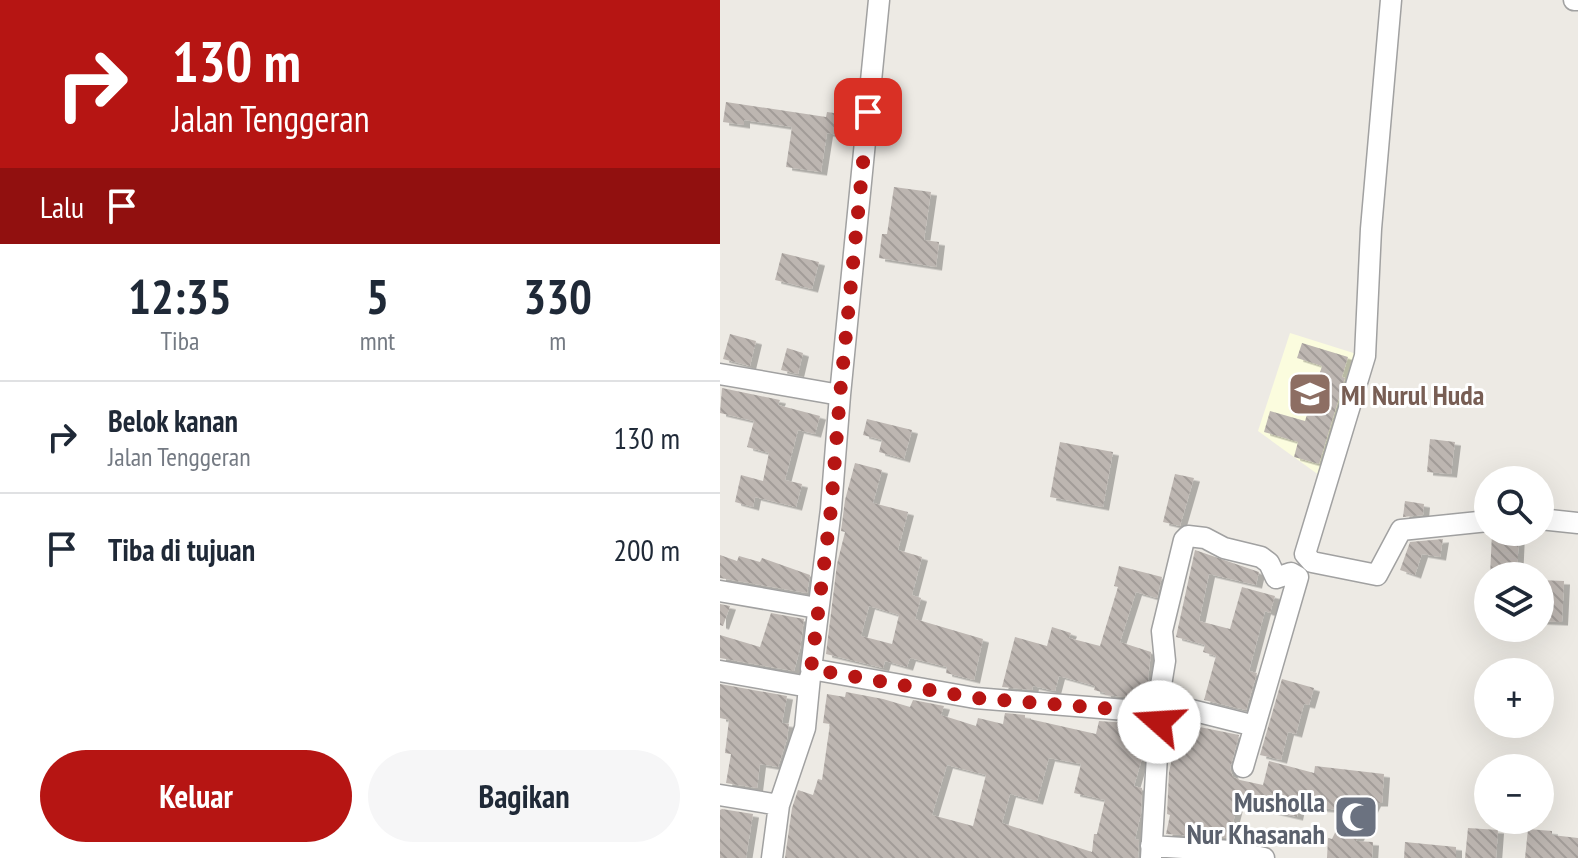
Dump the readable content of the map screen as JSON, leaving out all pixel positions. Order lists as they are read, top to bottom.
{
  "places": {
    "school or university": ["MI Nurul Huda"],
    "mosque": ["Musholla Nur Khasanah"]
  },
  "page": {
    "turn": ["130 m", "Jalan Tenggeran"],
    "then": "Lalu",
    "eta": [
      "12:35",
      "Tiba",
      "5",
      "mnt",
      "330",
      "m"
    ],
    "list": [
      {
        "name": "Belok kanan",
        "note": "Jalan Tenggeran",
        "value": "130 m"
      },
      {
        "name": "Tiba di tujuan",
        "value": "200 m"
      }
    ],
    "map_buttons": ["+", "−"],
    "buttons": ["Keluar", "Bagikan"]
  }
}
